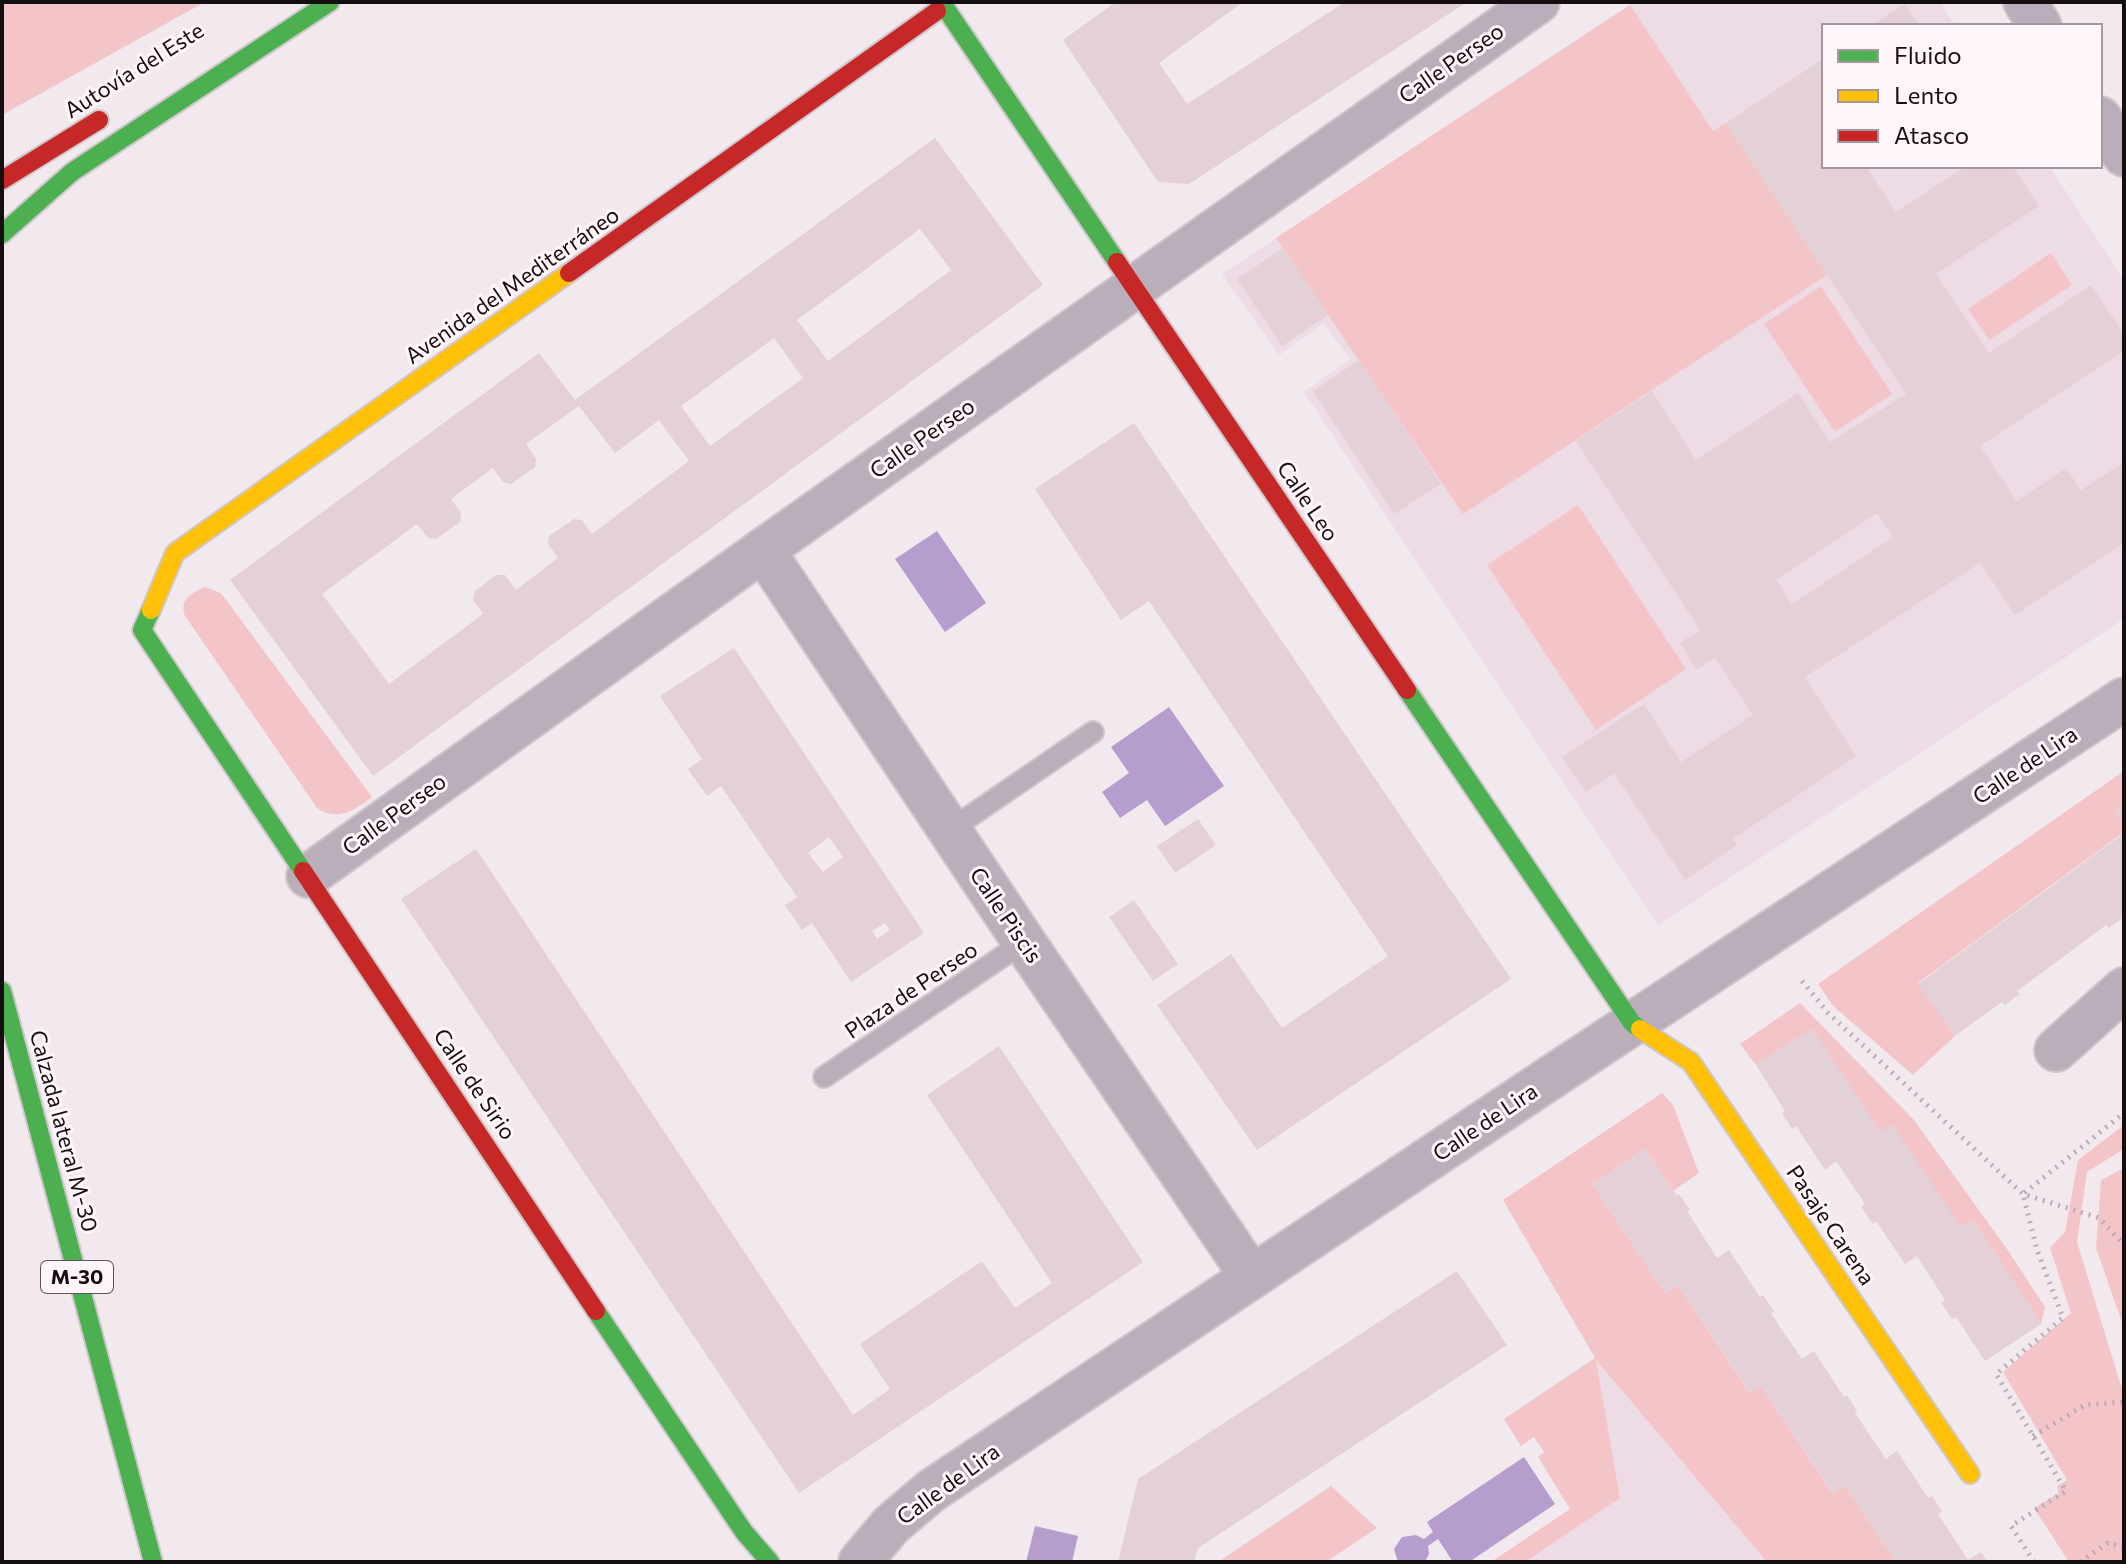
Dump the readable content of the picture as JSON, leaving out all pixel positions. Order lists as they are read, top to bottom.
{
  "streets": {
    "main road": [
      "Autovía del Este",
      "Avenida del Mediterráneo",
      "Calle Leo",
      "Calle de Sirio",
      "Calzada lateral M-30",
      "Pasaje Carena",
      "M-30"
    ],
    "street": ["Calle Perseo", "Calle de Lira", "Calle Piscis"],
    "lane": ["Plaza de Perseo"]
  },
  "crossings": [
    ["Calle Perseo", "Calle Leo"],
    ["Calle Perseo", "Calle Piscis"],
    ["Calle Perseo", "Calle de Sirio"],
    ["Avenida del Mediterráneo", "Calle Leo"],
    ["Avenida del Mediterráneo", "Calle de Sirio"],
    ["Calle Leo", "Calle de Lira"],
    ["Calle Leo", "Pasaje Carena"],
    ["Calle de Lira", "Calle Piscis"],
    ["Calle de Lira", "Pasaje Carena"],
    ["Calle Piscis", "Plaza de Perseo"]
  ],
  "legend": ["Fluido", "Lento", "Atasco"]
}
